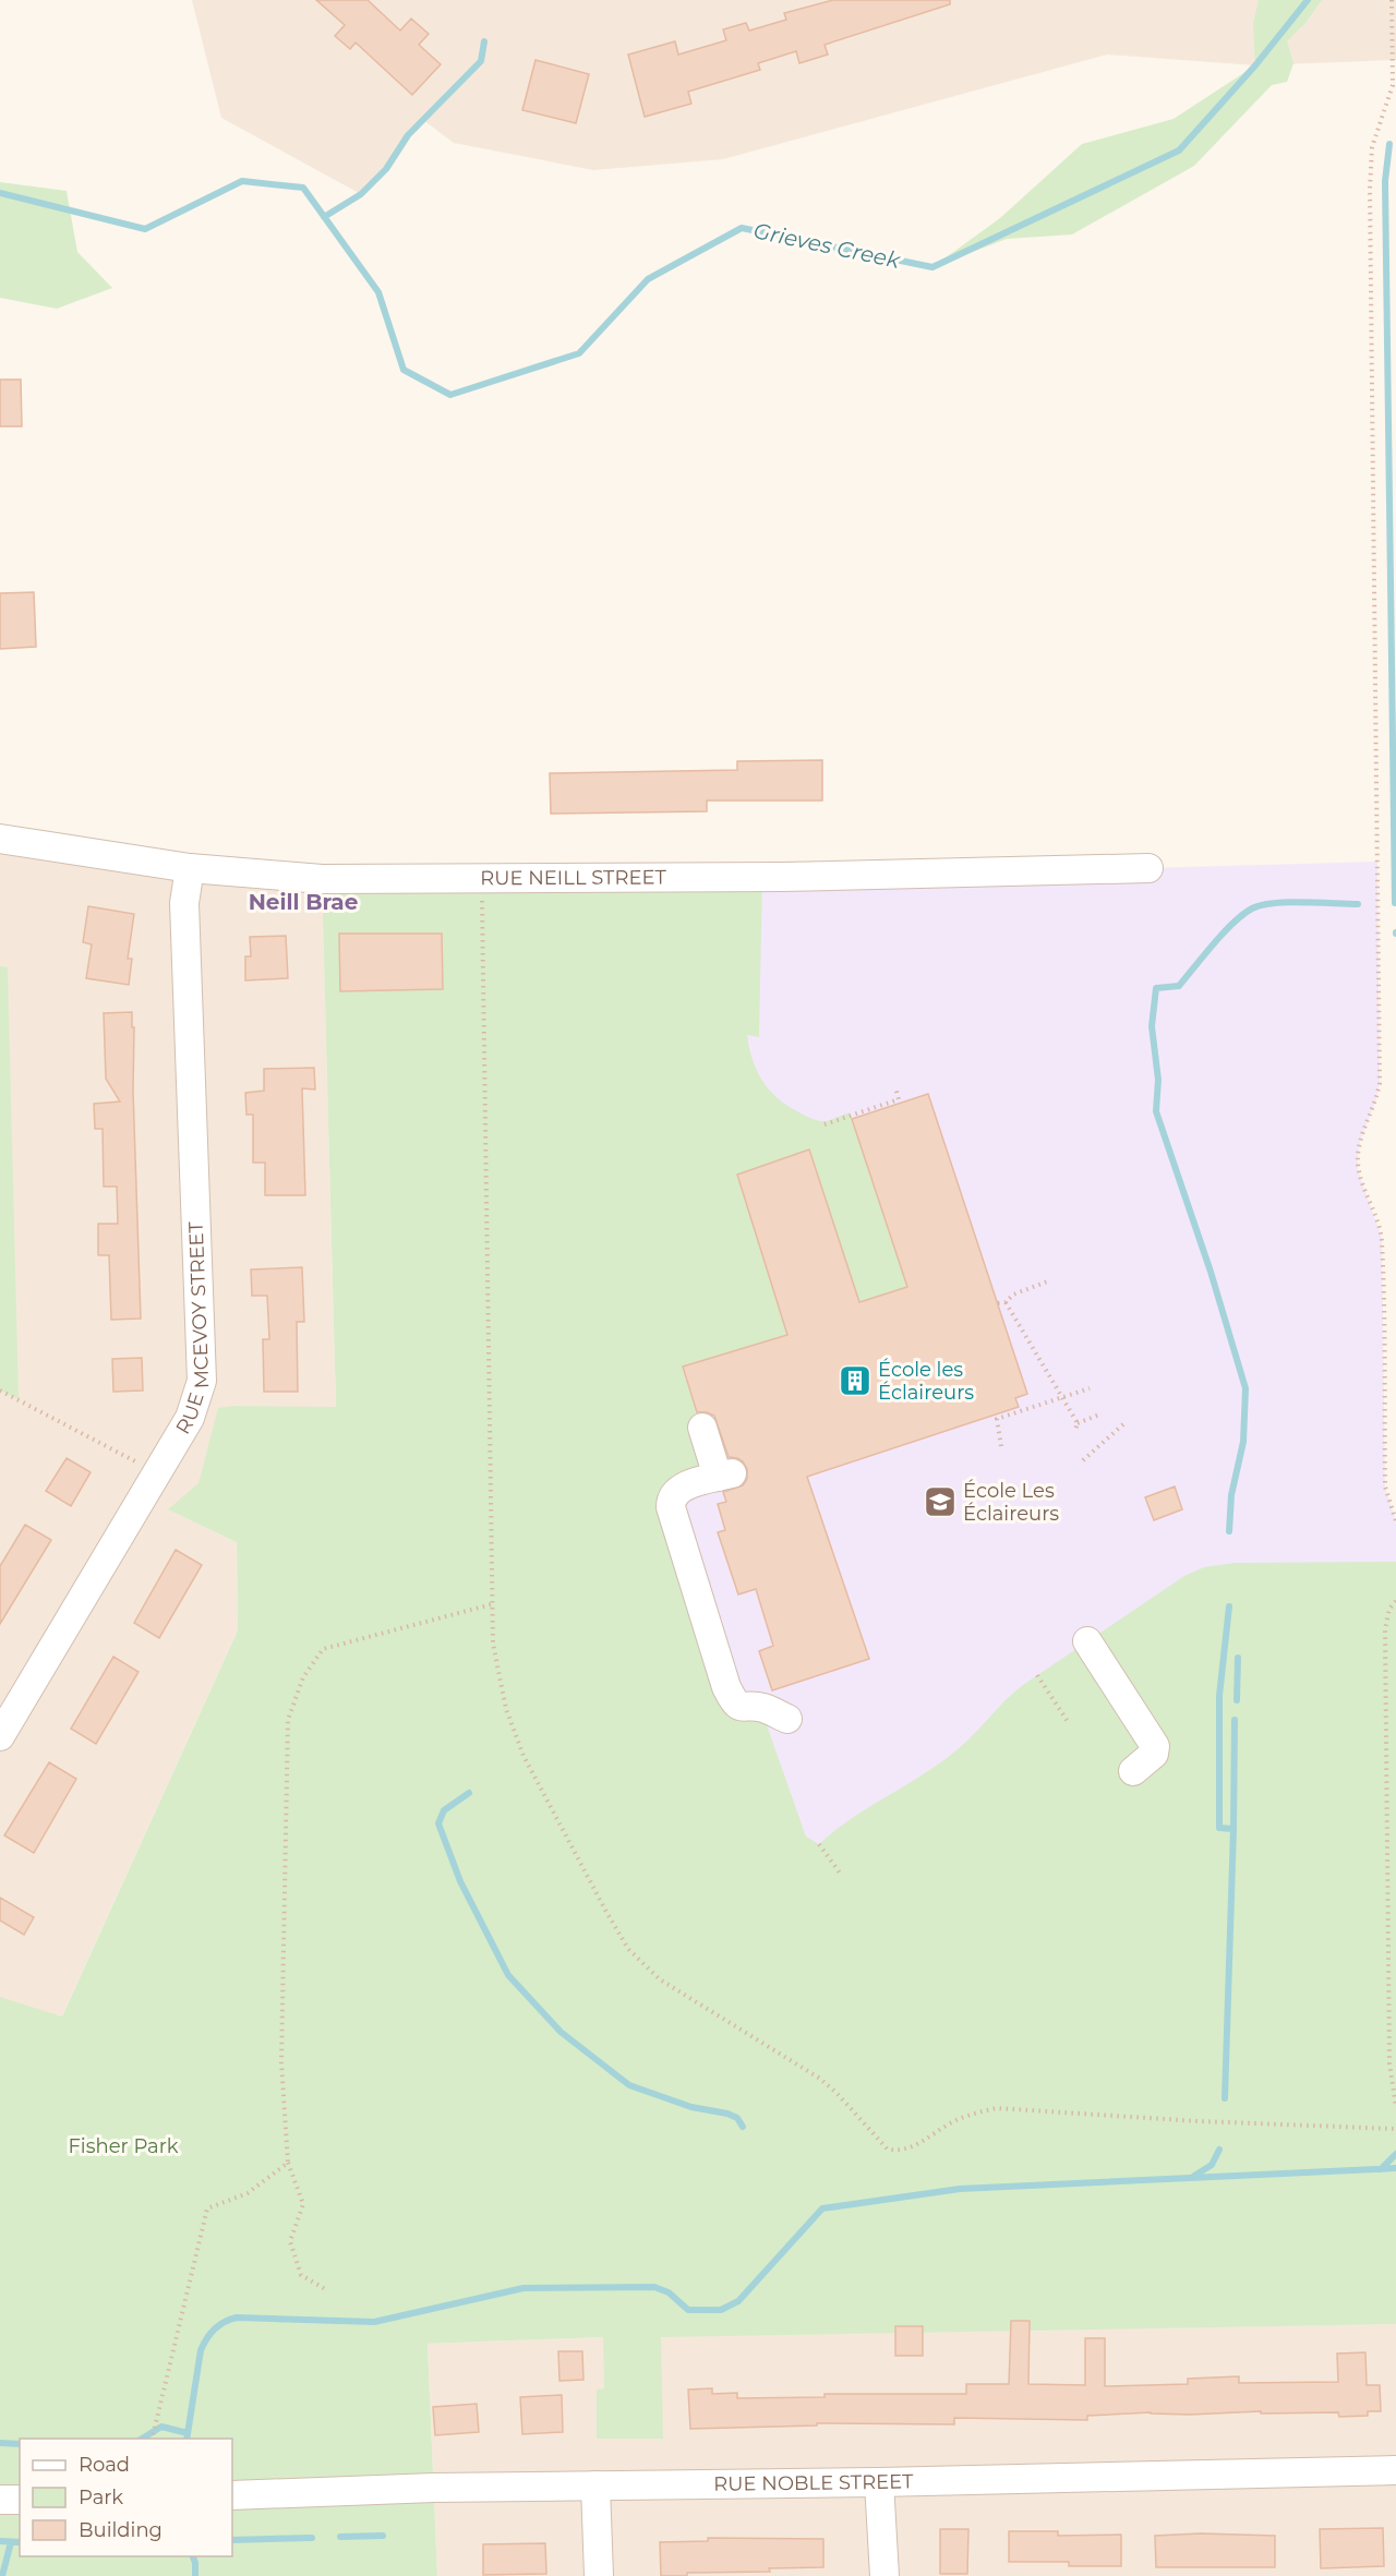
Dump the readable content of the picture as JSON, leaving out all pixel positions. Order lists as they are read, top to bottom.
{
  "streets": {
    "street": ["RUE NEILL STREET", "RUE MCEVOY STREET", "RUE NOBLE STREET"]
  },
  "crossings": [
    ["RUE NEILL STREET", "RUE MCEVOY STREET"]
  ],
  "districts": ["Neill Brae"],
  "water": ["Grieves Creek"],
  "parks": ["Fisher Park"],
  "places": {
    "building": ["École les Éclaireurs"],
    "school or university": ["École Les Éclaireurs"]
  },
  "legend": ["Road", "Park", "Building"]
}
